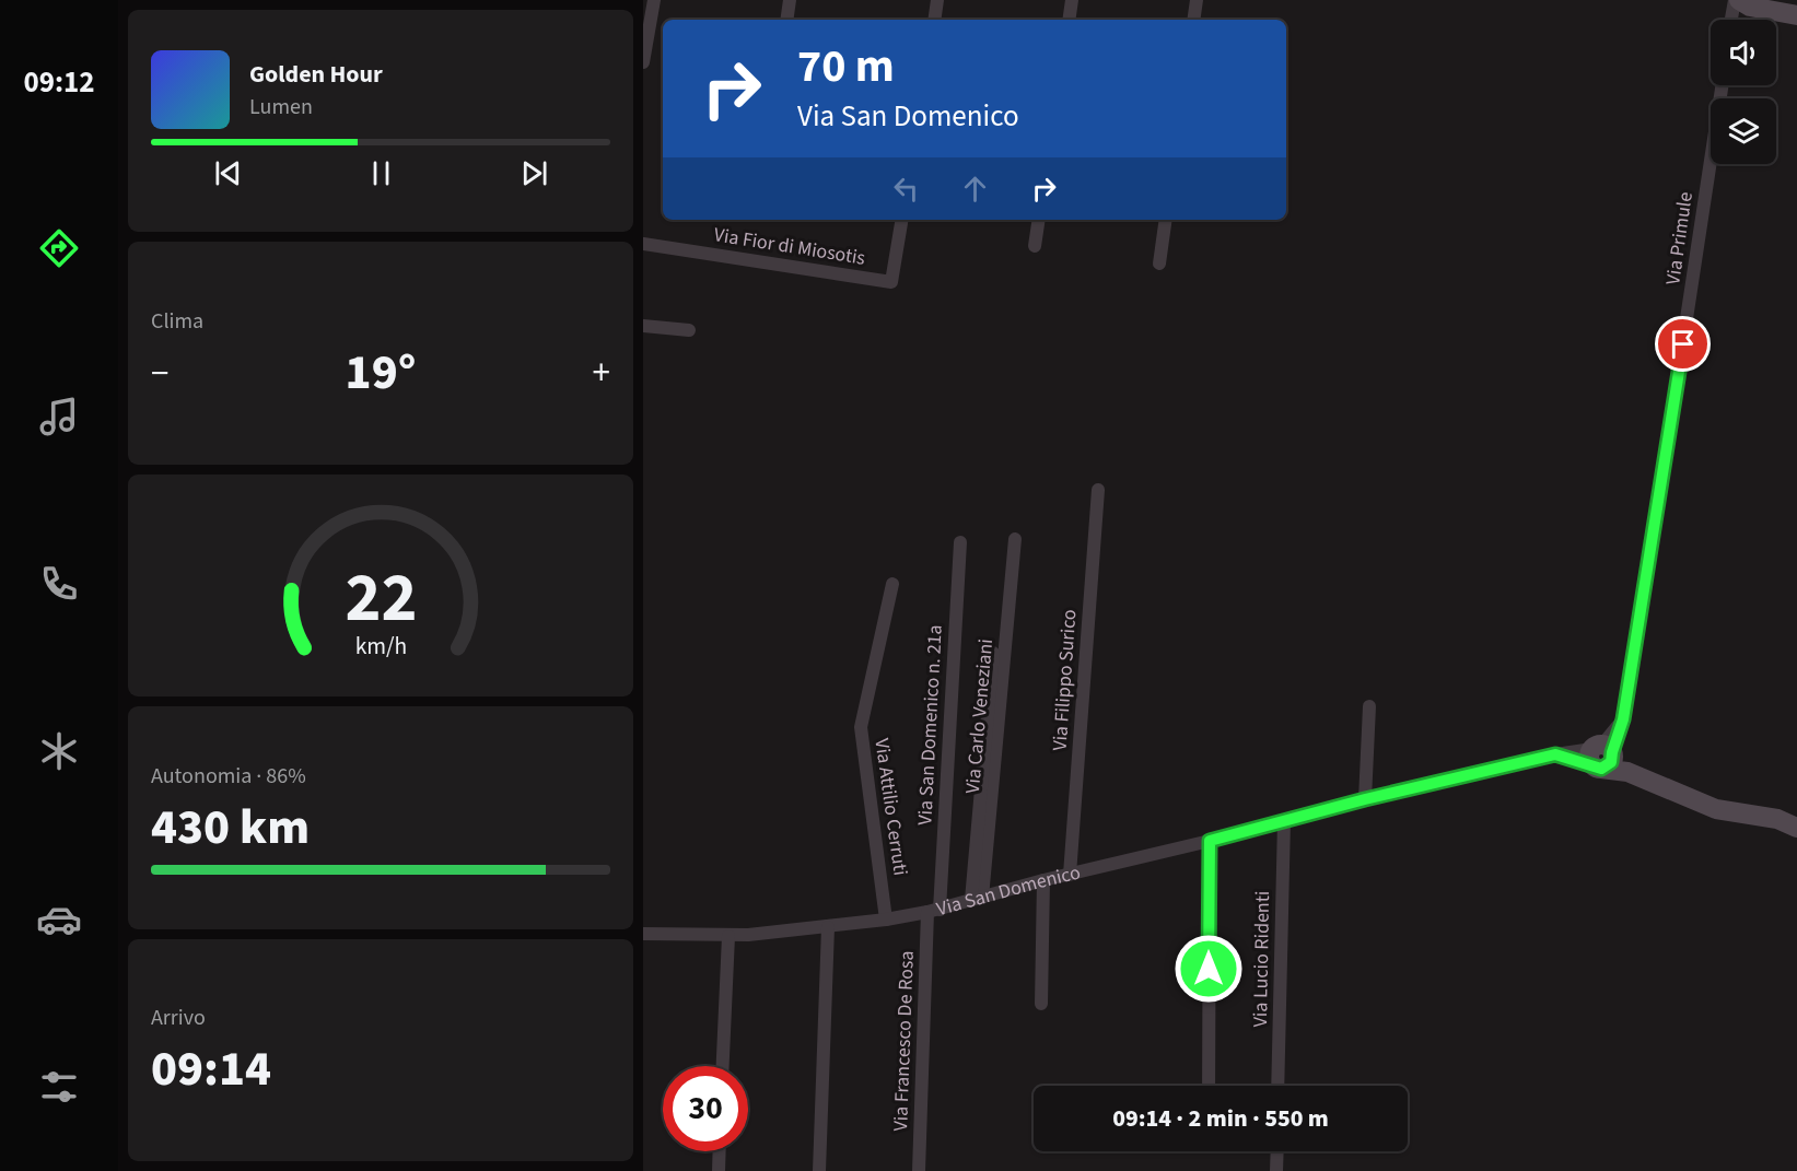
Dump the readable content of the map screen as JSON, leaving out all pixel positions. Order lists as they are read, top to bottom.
{
  "streets": {
    "street": [
      "Via Primule",
      "Via Fior di Miosotis",
      "Via Filippo Surico",
      "Via Carlo Veneziani",
      "Via San Domenico n. 21a",
      "Via Attilio Cerruti",
      "Via San Domenico",
      "Via Lucio Ridenti",
      "Via Francesco De Rosa"
    ]
  },
  "crossings": [
    ["Via Primule", "Via San Domenico"],
    ["Via Filippo Surico", "Via San Domenico"],
    ["Via Carlo Veneziani", "Via San Domenico"],
    ["Via San Domenico n. 21a", "Via San Domenico"],
    ["Via San Domenico n. 21a", "Via Francesco De Rosa"],
    ["Via Attilio Cerruti", "Via San Domenico"],
    ["Via San Domenico", "Via Lucio Ridenti"],
    ["Via San Domenico", "Via Francesco De Rosa"]
  ],
  "page": {
    "tabs": "09:12",
    "turn": ["70 m", "Via San Domenico"],
    "song": ["Golden Hour", "Lumen"],
    "tile": [
      "Clima",
      ["Autonomia · 86%", "430 km"],
      ["Arrivo", "09:14"]
    ],
    "heat": ["−", "19°", "+"],
    "limit": "30",
    "trip": "09:14 · 2 min · 550 m",
    "gauge": ["22", "km/h"]
  }
}
